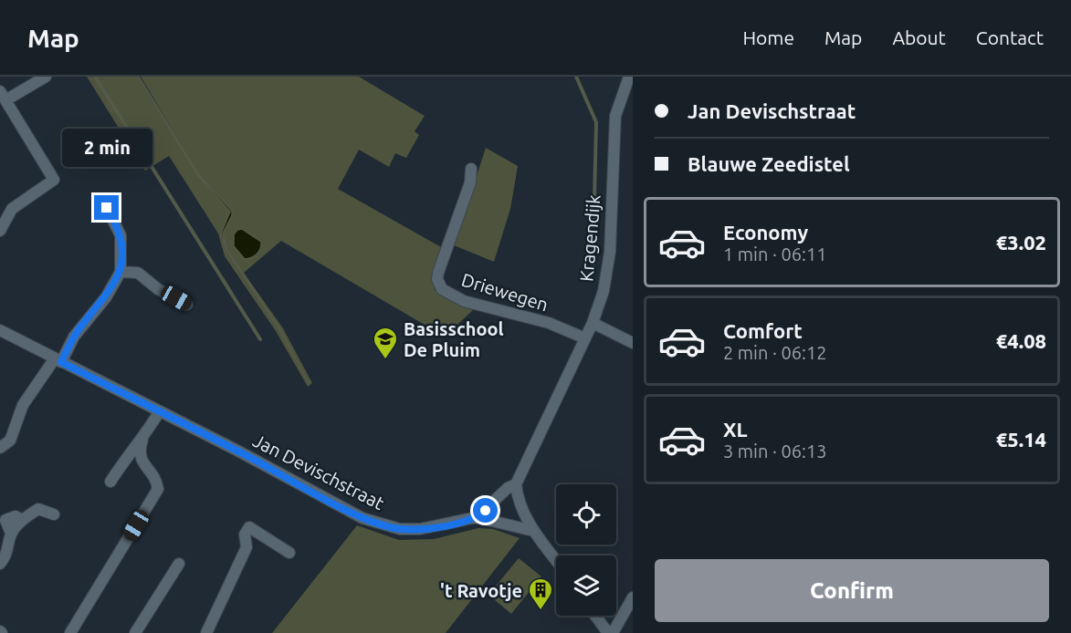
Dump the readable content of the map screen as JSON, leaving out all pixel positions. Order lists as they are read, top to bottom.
{
  "streets": {
    "street": ["Kragendijk", "Driewegen", "Jan Devischstraat"]
  },
  "crossings": [
    ["Kragendijk", "Driewegen"],
    ["Kragendijk", "Jan Devischstraat"]
  ],
  "places": {
    "school or university": ["Basisschool De Pluim"],
    "building": ["'t Ravotje"]
  },
  "page": {
    "header": "Map",
    "nav": [
      "Home",
      "Map",
      "About",
      "Contact"
    ],
    "banner": ["Jan Devischstraat", "Blauwe Zeedistel"],
    "bubble": "2 min",
    "list": [
      {
        "name": "Economy",
        "note": "1 min · 06:11",
        "value": "€3.02"
      },
      {
        "name": "Comfort",
        "note": "2 min · 06:12",
        "value": "€4.08"
      },
      {
        "name": "XL",
        "note": "3 min · 06:13",
        "value": "€5.14"
      }
    ],
    "buttons": "Confirm"
  }
}
